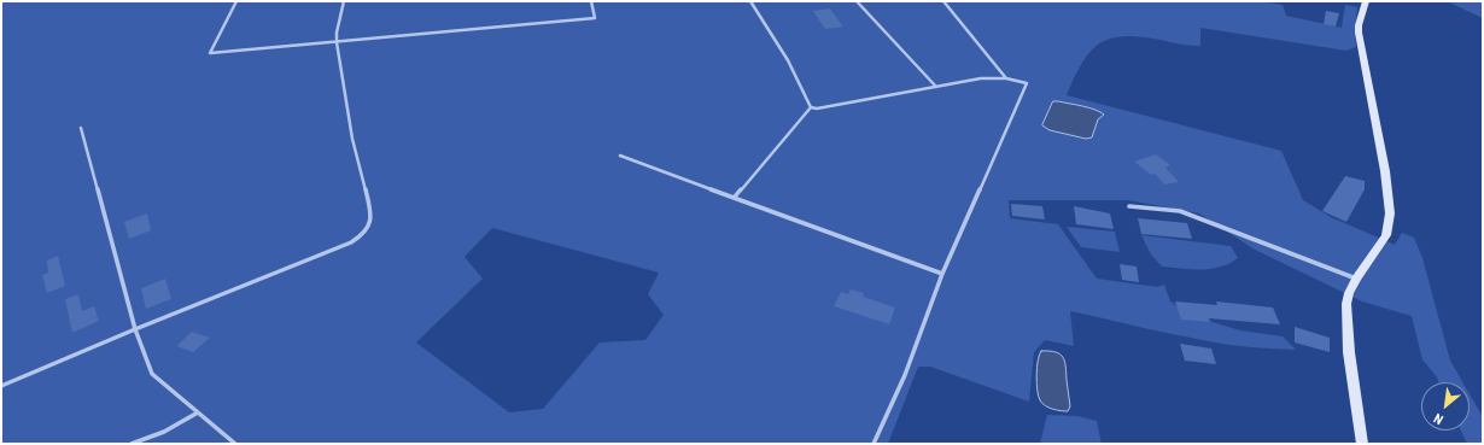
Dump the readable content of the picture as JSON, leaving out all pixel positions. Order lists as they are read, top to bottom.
{
  "north": "bottom left"
}
